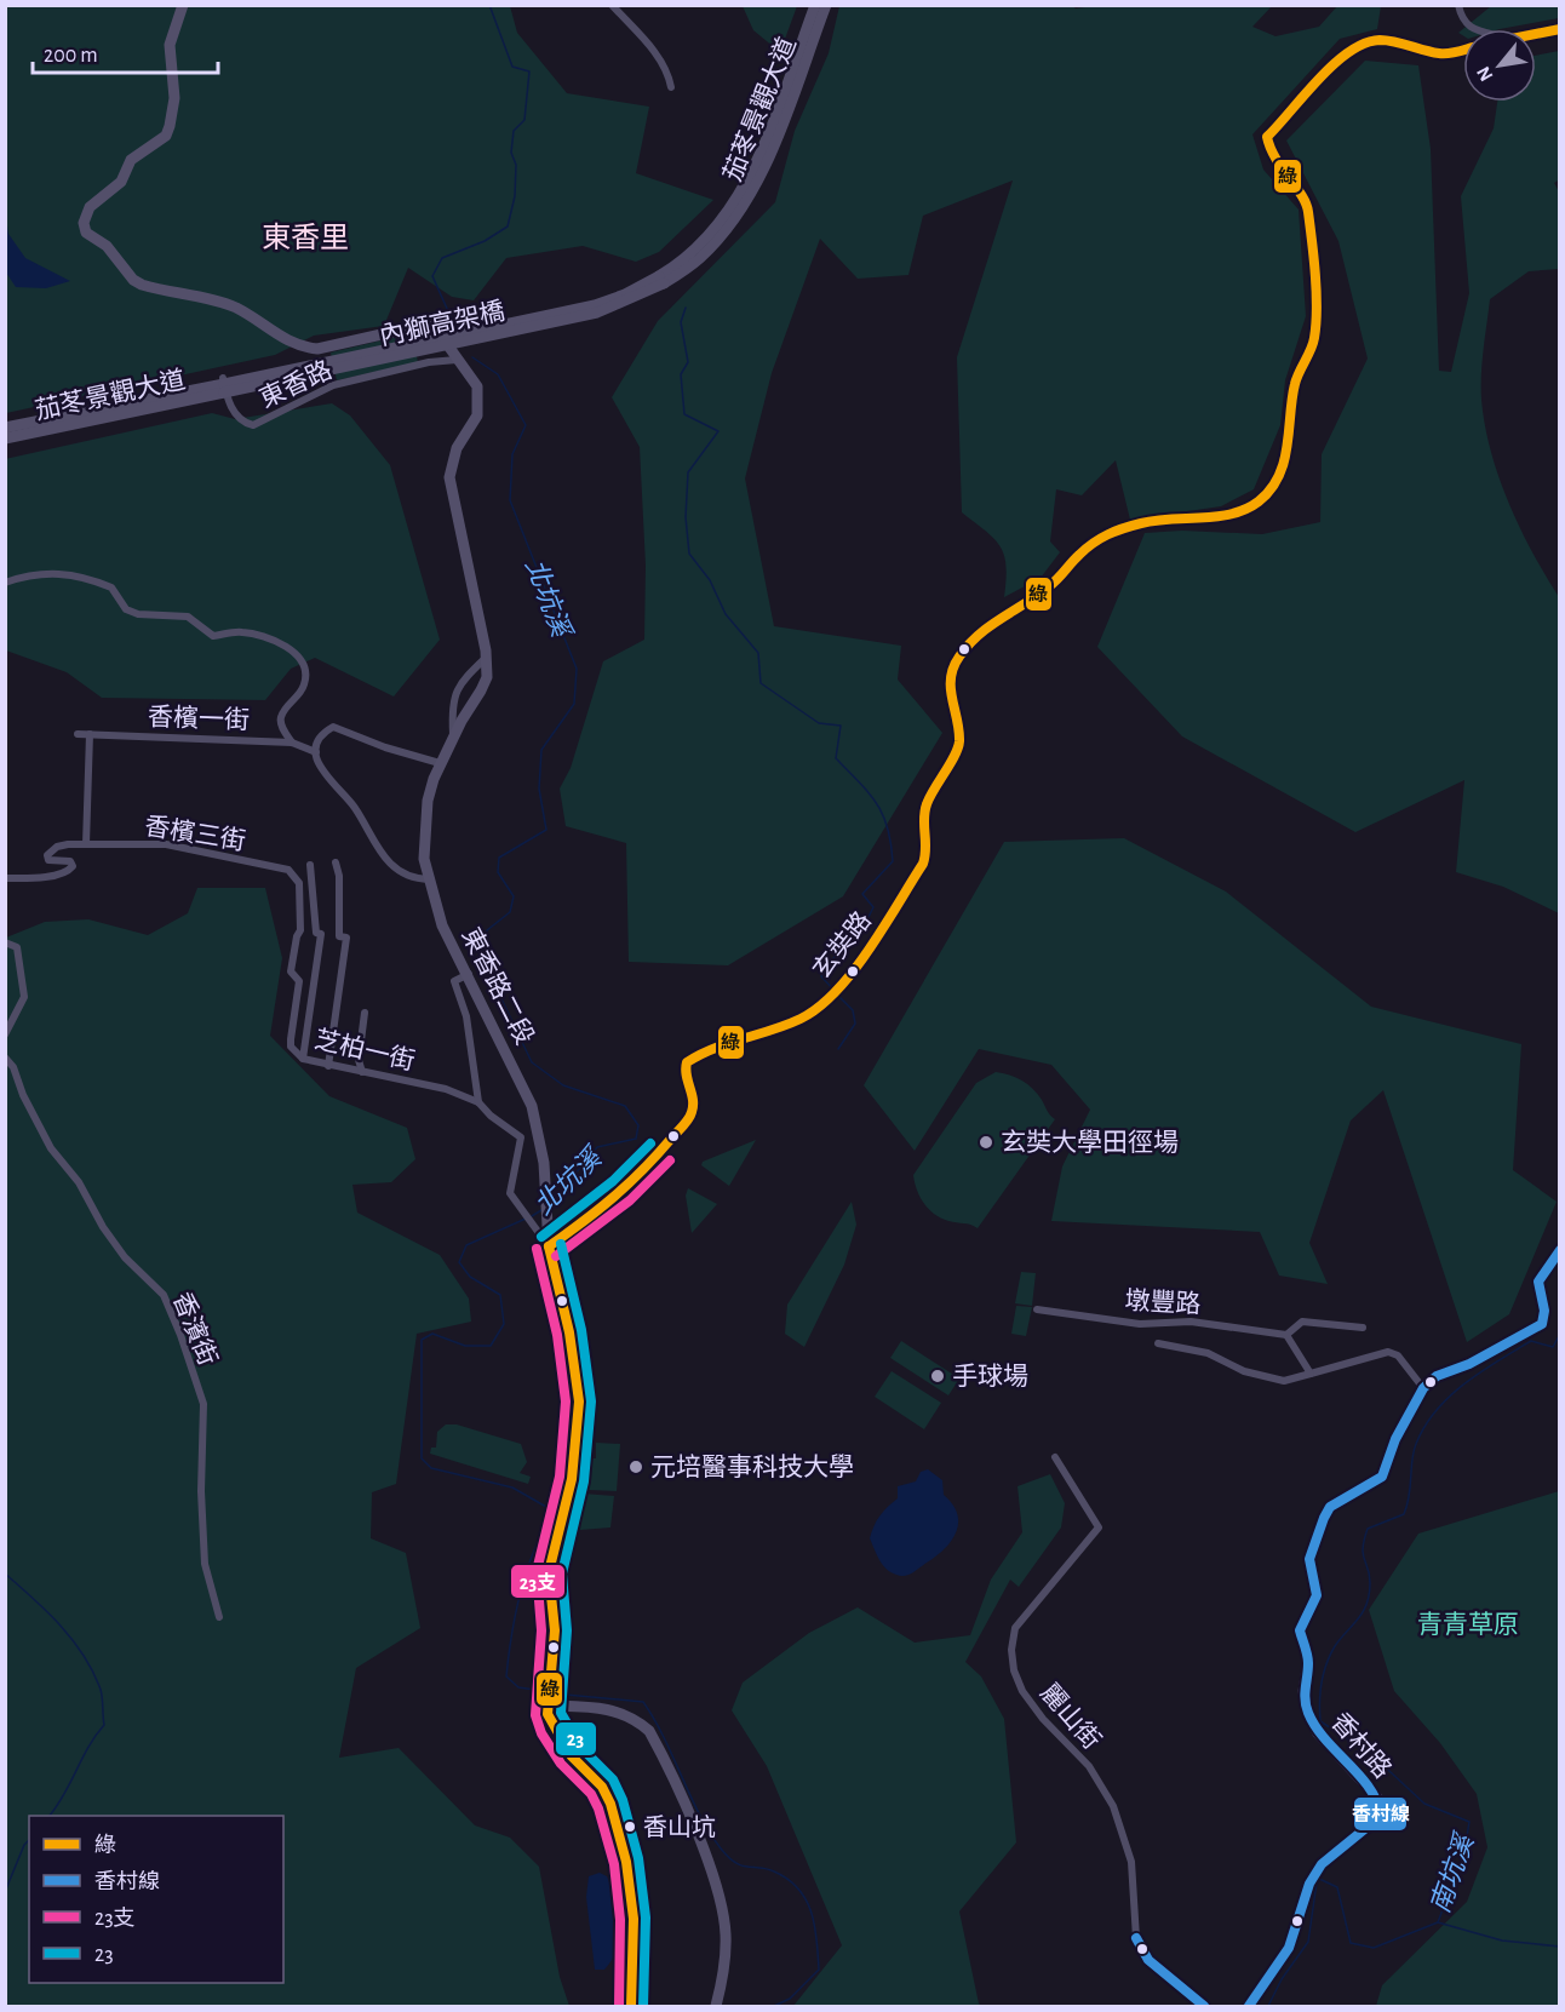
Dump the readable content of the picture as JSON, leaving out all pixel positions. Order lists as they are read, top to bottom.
{
  "streets": {
    "street": [
      "茄苳景觀大道",
      "內獅高架橋",
      "東香路",
      "香檳一街",
      "香檳三街",
      "玄奘路",
      "東香路二段",
      "芝柏一街",
      "墩豐路",
      "香濱街",
      "麗山街",
      "香村路"
    ]
  },
  "crossings": [
    ["茄苳景觀大道", "內獅高架橋"],
    ["茄苳景觀大道", "東香路"],
    ["內獅高架橋", "東香路"],
    ["香檳三街", "芝柏一街"],
    ["玄奘路", "東香路二段"],
    ["玄奘路", "芝柏一街"],
    ["東香路二段", "芝柏一街"],
    ["墩豐路", "香村路"]
  ],
  "districts": ["東香里"],
  "water": ["北坑溪", "南坑溪"],
  "parks": ["青青草原"],
  "places": [
    "玄奘大學田徑場",
    "手球場",
    "元培醫事科技大學",
    "香山坑"
  ],
  "lines": [
    "transit line 綠",
    "transit line 23",
    "transit line 23支",
    "transit line 香村線"
  ],
  "legend": [
    "綠",
    "香村線",
    "23支",
    "23"
  ],
  "scale_bar": "200 m",
  "north": "bottom left"
}
